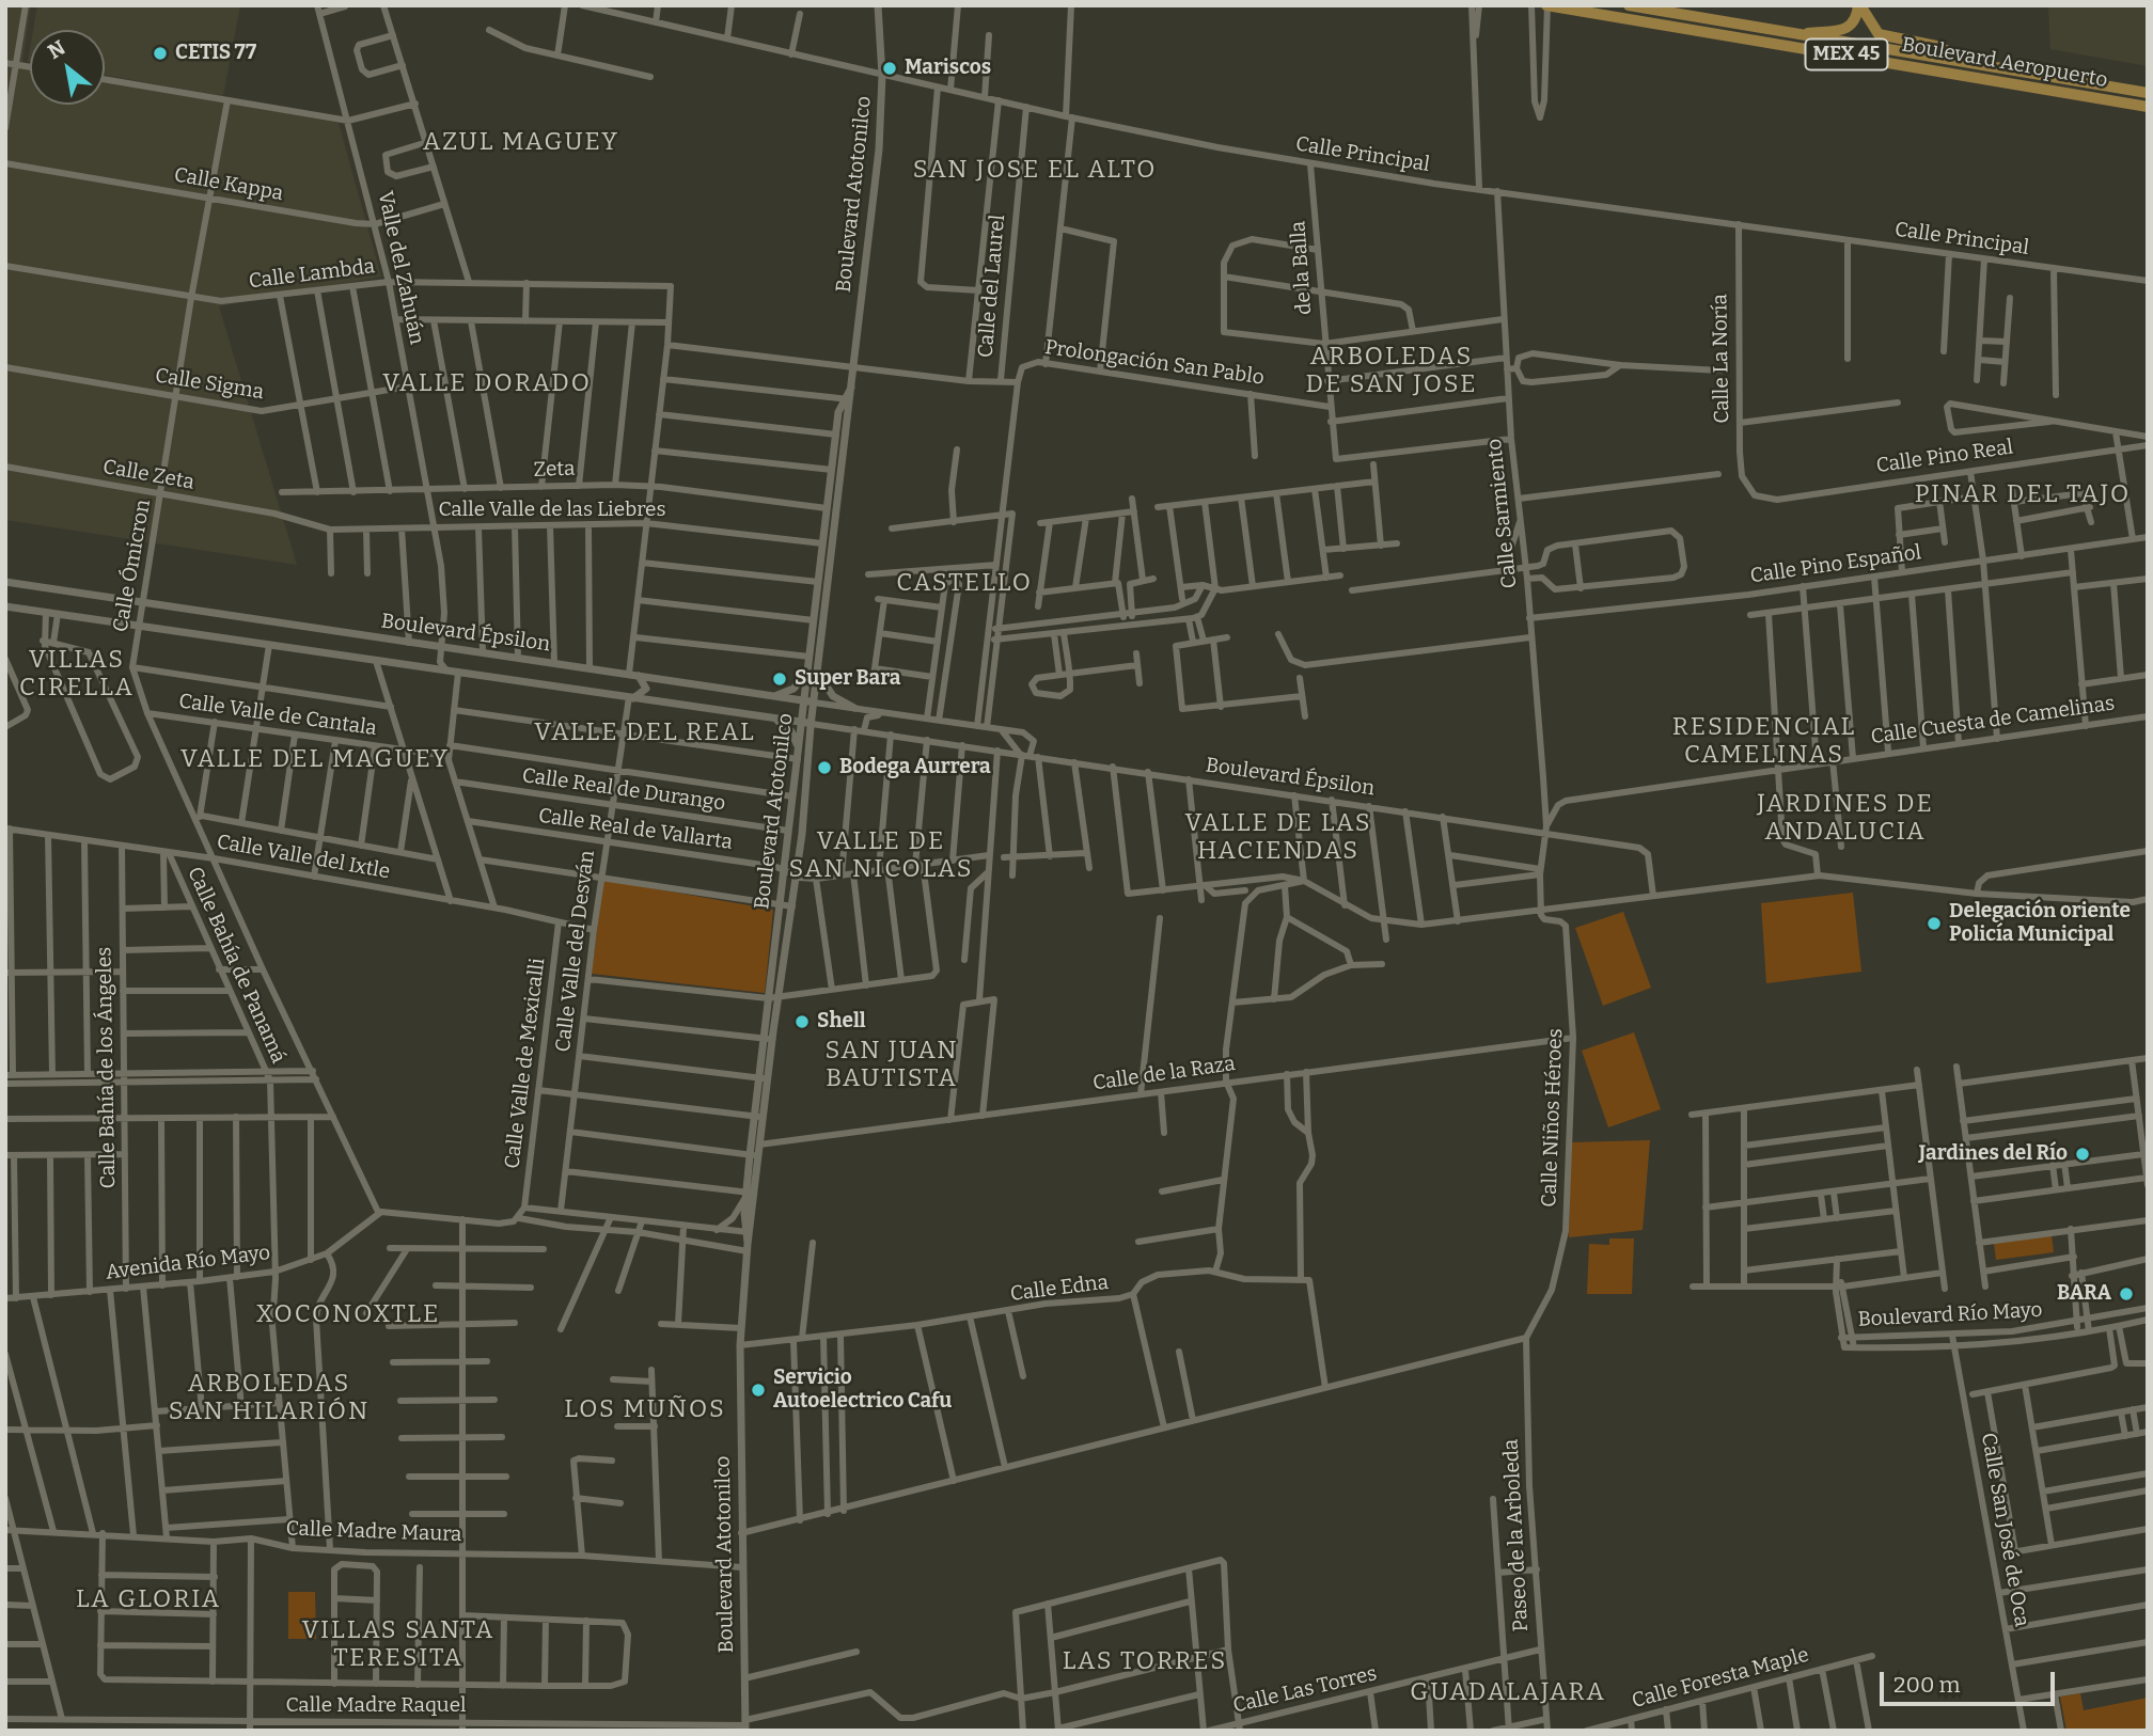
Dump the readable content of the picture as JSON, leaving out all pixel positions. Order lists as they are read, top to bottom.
{
  "streets": {
    "highway": ["MEX 45", "Boulevard Aeropuerto"],
    "street": [
      "Calle Principal",
      "Calle Kappa",
      "Boulevard Atotonilco",
      "Valle del Zahuán",
      "de la Balla",
      "Calle Lambda",
      "Calle del Laurel",
      "Calle La Noría",
      "Prolongación San Pablo",
      "Calle Sigma",
      "Calle Pino Real",
      "Zeta",
      "Calle Zeta",
      "Calle Valle de las Liebres",
      "Calle Sarmiento",
      "Calle Pino Español",
      "Calle Ómicron",
      "Boulevard Épsilon",
      "Calle Valle de Cantala",
      "Calle Cuesta de Camelinas",
      "Calle Real de Durango",
      "Calle Real de Vallarta",
      "Calle Valle del Ixtle",
      "Calle Valle del Desván",
      "Calle Bahía de Panamá",
      "Calle Valle de Mexicalli",
      "Calle Bahía de los Ángeles",
      "Calle de la Raza",
      "Calle Niños Héroes",
      "Avenida Río Mayo",
      "Calle Edna",
      "Boulevard Río Mayo",
      "Calle San José de Oca",
      "Calle Madre Maura",
      "Paseo de la Arboleda",
      "Calle Foresta Maple",
      "Calle Las Torres",
      "Calle Madre Raquel"
    ]
  },
  "crossings": [
    ["Calle Principal", "Boulevard Atotonilco"],
    ["Calle Principal", "de la Balla"],
    ["Calle Principal", "Calle del Laurel"],
    ["Calle Principal", "Calle La Noría"],
    ["Calle Principal", "Calle Sarmiento"],
    ["Calle Kappa", "Valle del Zahuán"],
    ["Calle Kappa", "Calle Ómicron"],
    ["Boulevard Atotonilco", "Zeta"],
    ["Boulevard Atotonilco", "Calle Valle de las Liebres"],
    ["Boulevard Atotonilco", "Boulevard Épsilon"],
    ["Boulevard Atotonilco", "Calle Real de Durango"],
    ["Boulevard Atotonilco", "Calle Real de Vallarta"],
    ["Boulevard Atotonilco", "Calle de la Raza"],
    ["Boulevard Atotonilco", "Calle Edna"],
    ["Boulevard Atotonilco", "Calle Madre Maura"],
    ["Boulevard Atotonilco", "Calle Madre Raquel"],
    ["Valle del Zahuán", "Calle Lambda"],
    ["Valle del Zahuán", "Calle Sigma"],
    ["Valle del Zahuán", "Zeta"],
    ["Valle del Zahuán", "Calle Valle de las Liebres"],
    ["Valle del Zahuán", "Boulevard Épsilon"],
    ["de la Balla", "Prolongación San Pablo"],
    ["de la Balla", "Calle Sarmiento"],
    ["Calle Lambda", "Calle Ómicron"],
    ["Calle La Noría", "Calle Pino Real"],
    ["Calle Sigma", "Calle Ómicron"],
    ["Calle Zeta", "Calle Valle de las Liebres"],
    ["Calle Zeta", "Calle Ómicron"],
    ["Calle Sarmiento", "Calle Pino Español"],
    ["Calle Sarmiento", "Boulevard Épsilon"],
    ["Calle Sarmiento", "Calle Cuesta de Camelinas"],
    ["Calle Sarmiento", "Calle Niños Héroes"],
    ["Calle Ómicron", "Boulevard Épsilon"],
    ["Calle Ómicron", "Calle Valle de Cantala"],
    ["Calle Ómicron", "Calle Valle del Ixtle"],
    ["Calle Ómicron", "Avenida Río Mayo"],
    ["Boulevard Épsilon", "Calle Cuesta de Camelinas"],
    ["Boulevard Épsilon", "Calle Valle del Desván"],
    ["Calle Real de Durango", "Calle Valle del Desván"],
    ["Calle Real de Vallarta", "Calle Valle del Desván"],
    ["Calle Valle del Ixtle", "Calle Valle del Desván"],
    ["Calle Valle del Ixtle", "Calle Bahía de Panamá"],
    ["Calle Valle del Ixtle", "Calle Valle de Mexicalli"],
    ["Calle Valle del Ixtle", "Calle Bahía de los Ángeles"],
    ["Calle Bahía de Panamá", "Avenida Río Mayo"],
    ["Calle Bahía de Panamá", "Calle Madre Maura"],
    ["Calle Bahía de los Ángeles", "Avenida Río Mayo"],
    ["Calle de la Raza", "Calle Niños Héroes"],
    ["Calle Niños Héroes", "Paseo de la Arboleda"],
    ["Boulevard Río Mayo", "Calle San José de Oca"],
    ["Paseo de la Arboleda", "Calle Las Torres"]
  ],
  "districts": [
    "AZUL MAGUEY",
    "SAN JOSE EL ALTO",
    "ARBOLEDAS DE SAN JOSE",
    "VALLE DORADO",
    "PINAR DEL TAJO",
    "CASTELLO",
    "VILLAS CIRELLA",
    "RESIDENCIAL CAMELINAS",
    "VALLE DEL REAL",
    "VALLE DEL MAGUEY",
    "JARDINES DE ANDALUCIA",
    "VALLE DE LAS HACIENDAS",
    "VALLE DE SAN NICOLAS",
    "SAN JUAN BAUTISTA",
    "XOCONOXTLE",
    "ARBOLEDAS SAN HILARIÓN",
    "LOS MUÑOS",
    "LA GLORIA",
    "VILLAS SANTA TERESITA",
    "LAS TORRES",
    "GUADALAJARA"
  ],
  "places": [
    "CETIS 77",
    "Mariscos",
    "Super Bara",
    "Bodega Aurrera",
    "Delegación oriente Policía Municipal",
    "Shell",
    "Jardines del Río",
    "BARA",
    "Servicio Autoelectrico Cafu"
  ],
  "scale_bar": "200 m",
  "north": "top left"
}
